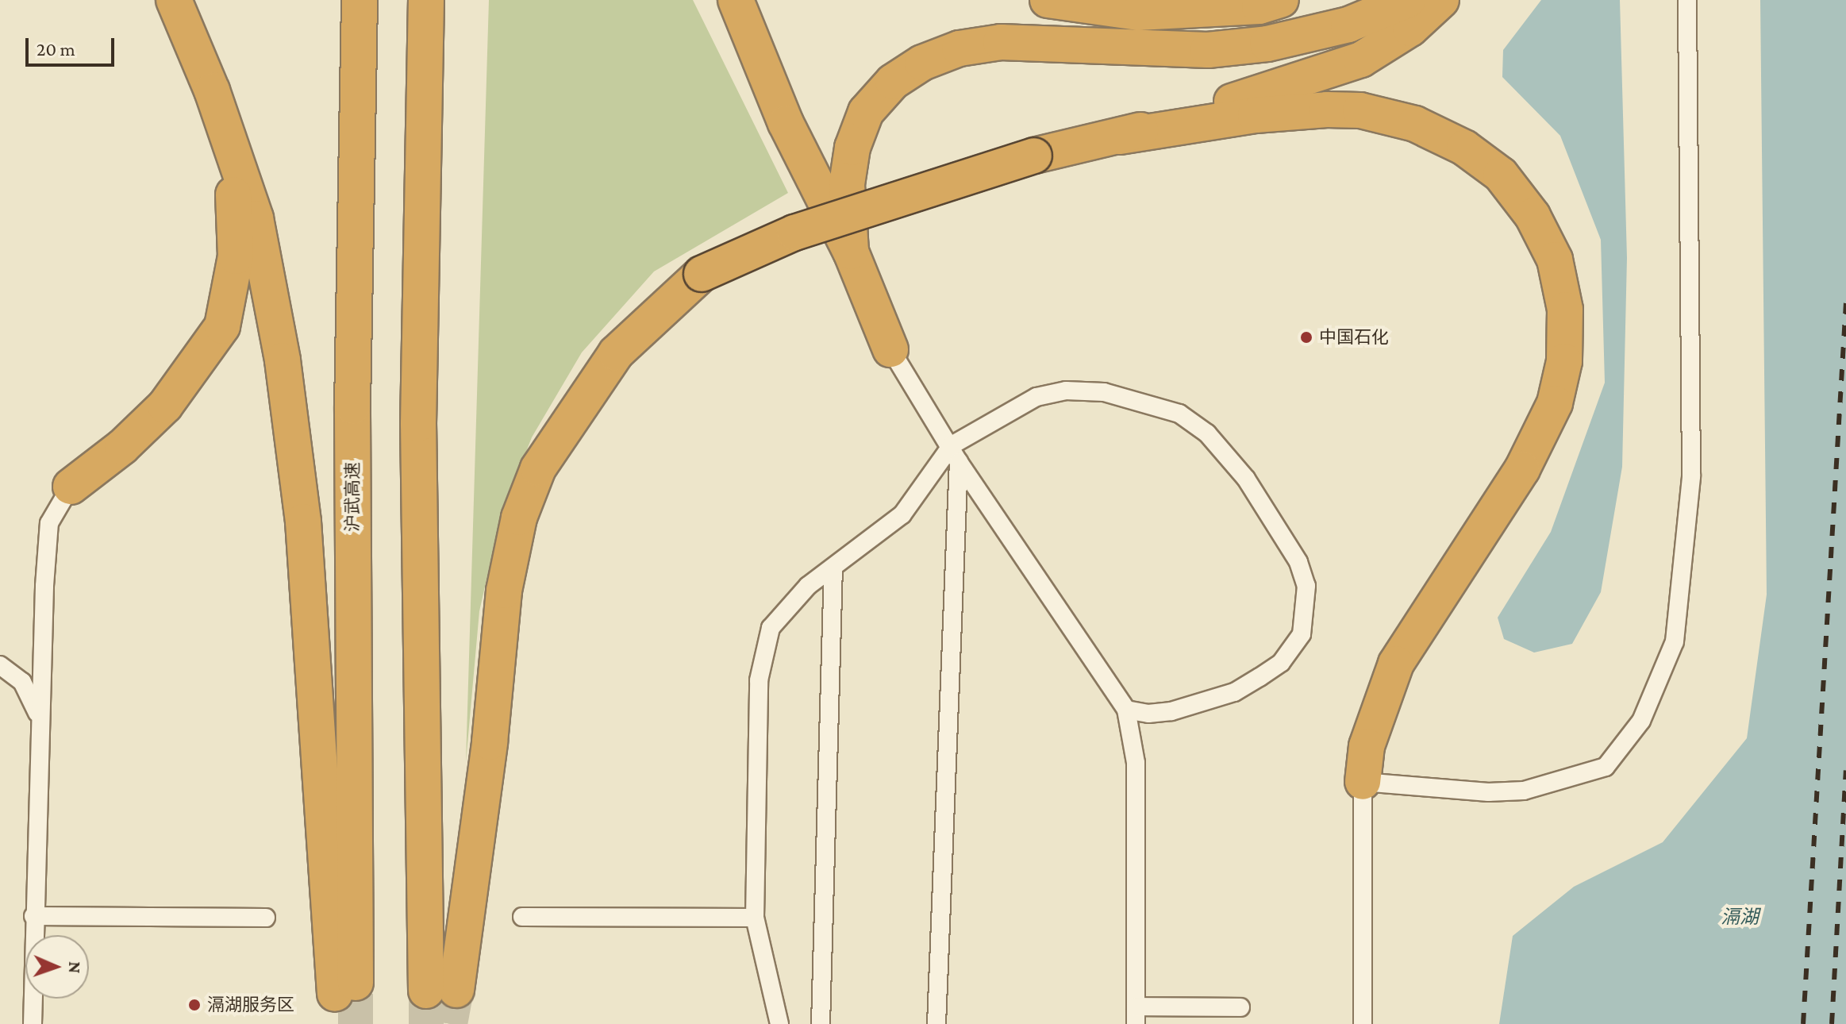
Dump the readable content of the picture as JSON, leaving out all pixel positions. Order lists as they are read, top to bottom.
{
  "streets": {
    "highway": ["沪武高速"]
  },
  "water": ["滆湖"],
  "places": ["中国石化", "滆湖服务区"],
  "scale_bar": "20 m",
  "north": "right"
}
